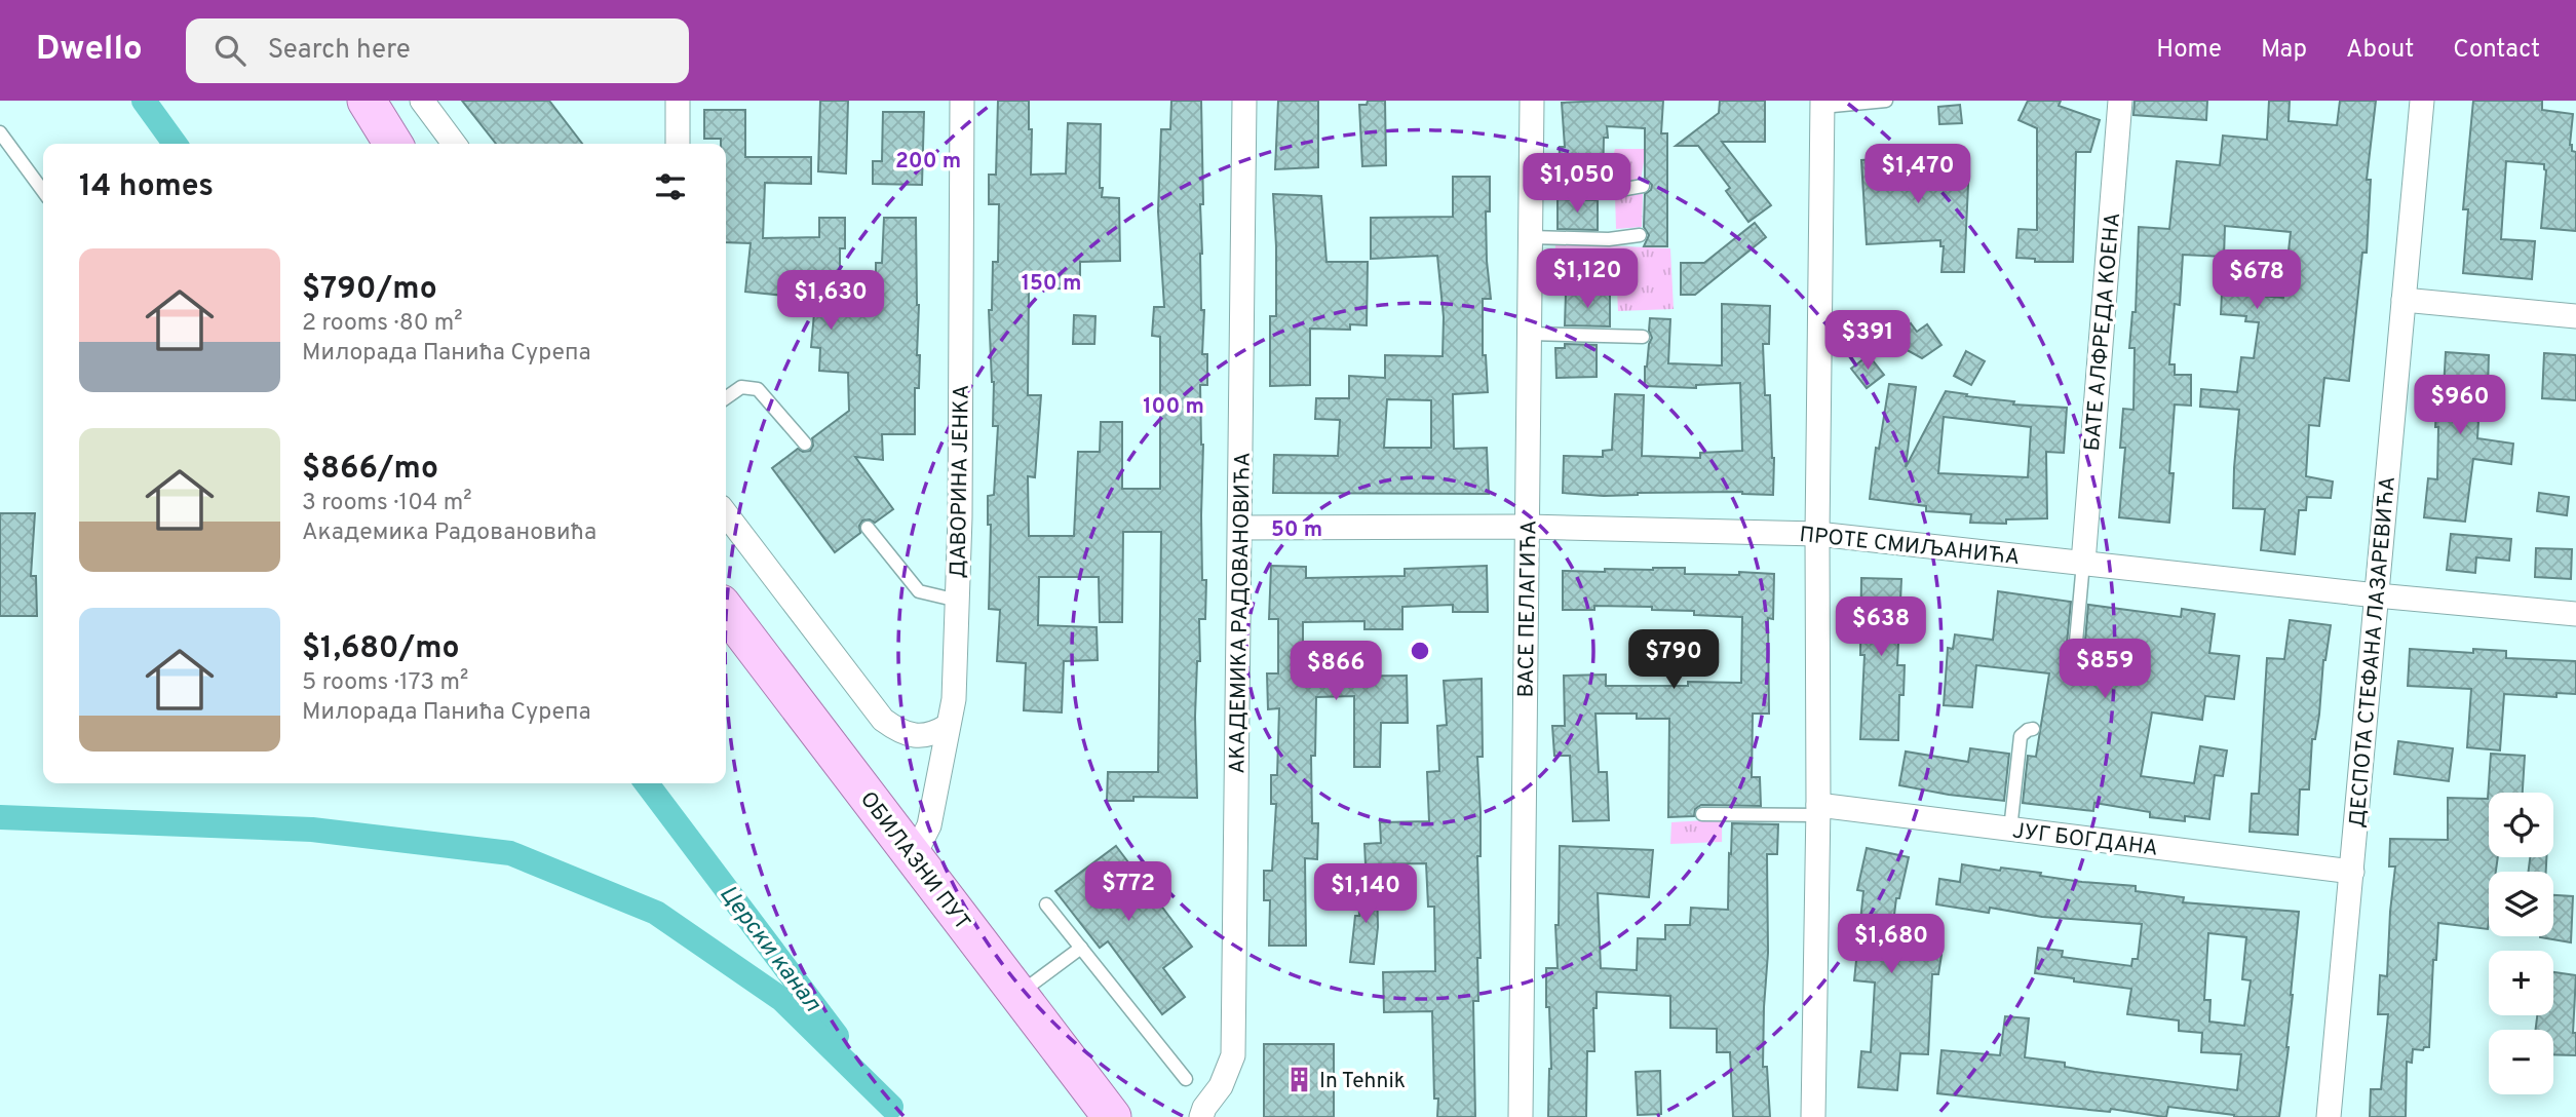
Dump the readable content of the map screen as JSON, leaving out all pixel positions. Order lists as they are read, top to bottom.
{
  "streets": {
    "main road": ["ОБИЛАЗНИ ПУТ"],
    "street": [
      "БАТЕ АЛФРЕДА КОЕНА",
      "ДАВОРИНА ЈЕНКА",
      "ПРОТЕ СМИЉАНИЋА",
      "ВАСЕ ПЕЛАГИЋА",
      "АКАДЕМИКА РАДОВАНОВИЋА",
      "ДЕСПОТА СТЕФАНА ЛАЗАРЕВИЋА",
      "ЈУГ БОГДАНА"
    ]
  },
  "crossings": [
    ["БАТЕ АЛФРЕДА КОЕНА", "ПРОТЕ СМИЉАНИЋА"],
    ["ДАВОРИНА ЈЕНКА", "ОБИЛАЗНИ ПУТ"],
    ["ПРОТЕ СМИЉАНИЋА", "ВАСЕ ПЕЛАГИЋА"],
    ["ПРОТЕ СМИЉАНИЋА", "АКАДЕМИКА РАДОВАНОВИЋА"],
    ["ПРОТЕ СМИЉАНИЋА", "ДЕСПОТА СТЕФАНА ЛАЗАРЕВИЋА"],
    ["ДЕСПОТА СТЕФАНА ЛАЗАРЕВИЋА", "ЈУГ БОГДАНА"]
  ],
  "water": ["Церски канал"],
  "places": {
    "building": ["In Tehnik"]
  },
  "page": {
    "header": "Dwello",
    "search": "Search here",
    "nav": [
      "Home",
      "Map",
      "About",
      "Contact"
    ],
    "price": [
      "$1,470",
      "$1,050",
      "$1,120",
      "$678",
      "$1,630",
      "$391",
      "$960",
      "$638",
      "$790",
      "$859",
      "$866",
      "$772",
      "$1,140",
      "$1,680"
    ],
    "heading": "14 homes",
    "list": [
      {
        "name": "$790/mo",
        "note": "2 rooms · 80 m² · Милорада Панића Сурепа"
      },
      {
        "name": "$866/mo",
        "note": "3 rooms · 104 m² · Академика Радовановића"
      },
      {
        "name": "$1,680/mo",
        "note": "5 rooms · 173 m² · Милорада Панића Сурепа"
      }
    ],
    "map_buttons": ["+", "−"]
  },
  "rings": [
    "200 m",
    "150 m",
    "100 m",
    "50 m"
  ]
}
